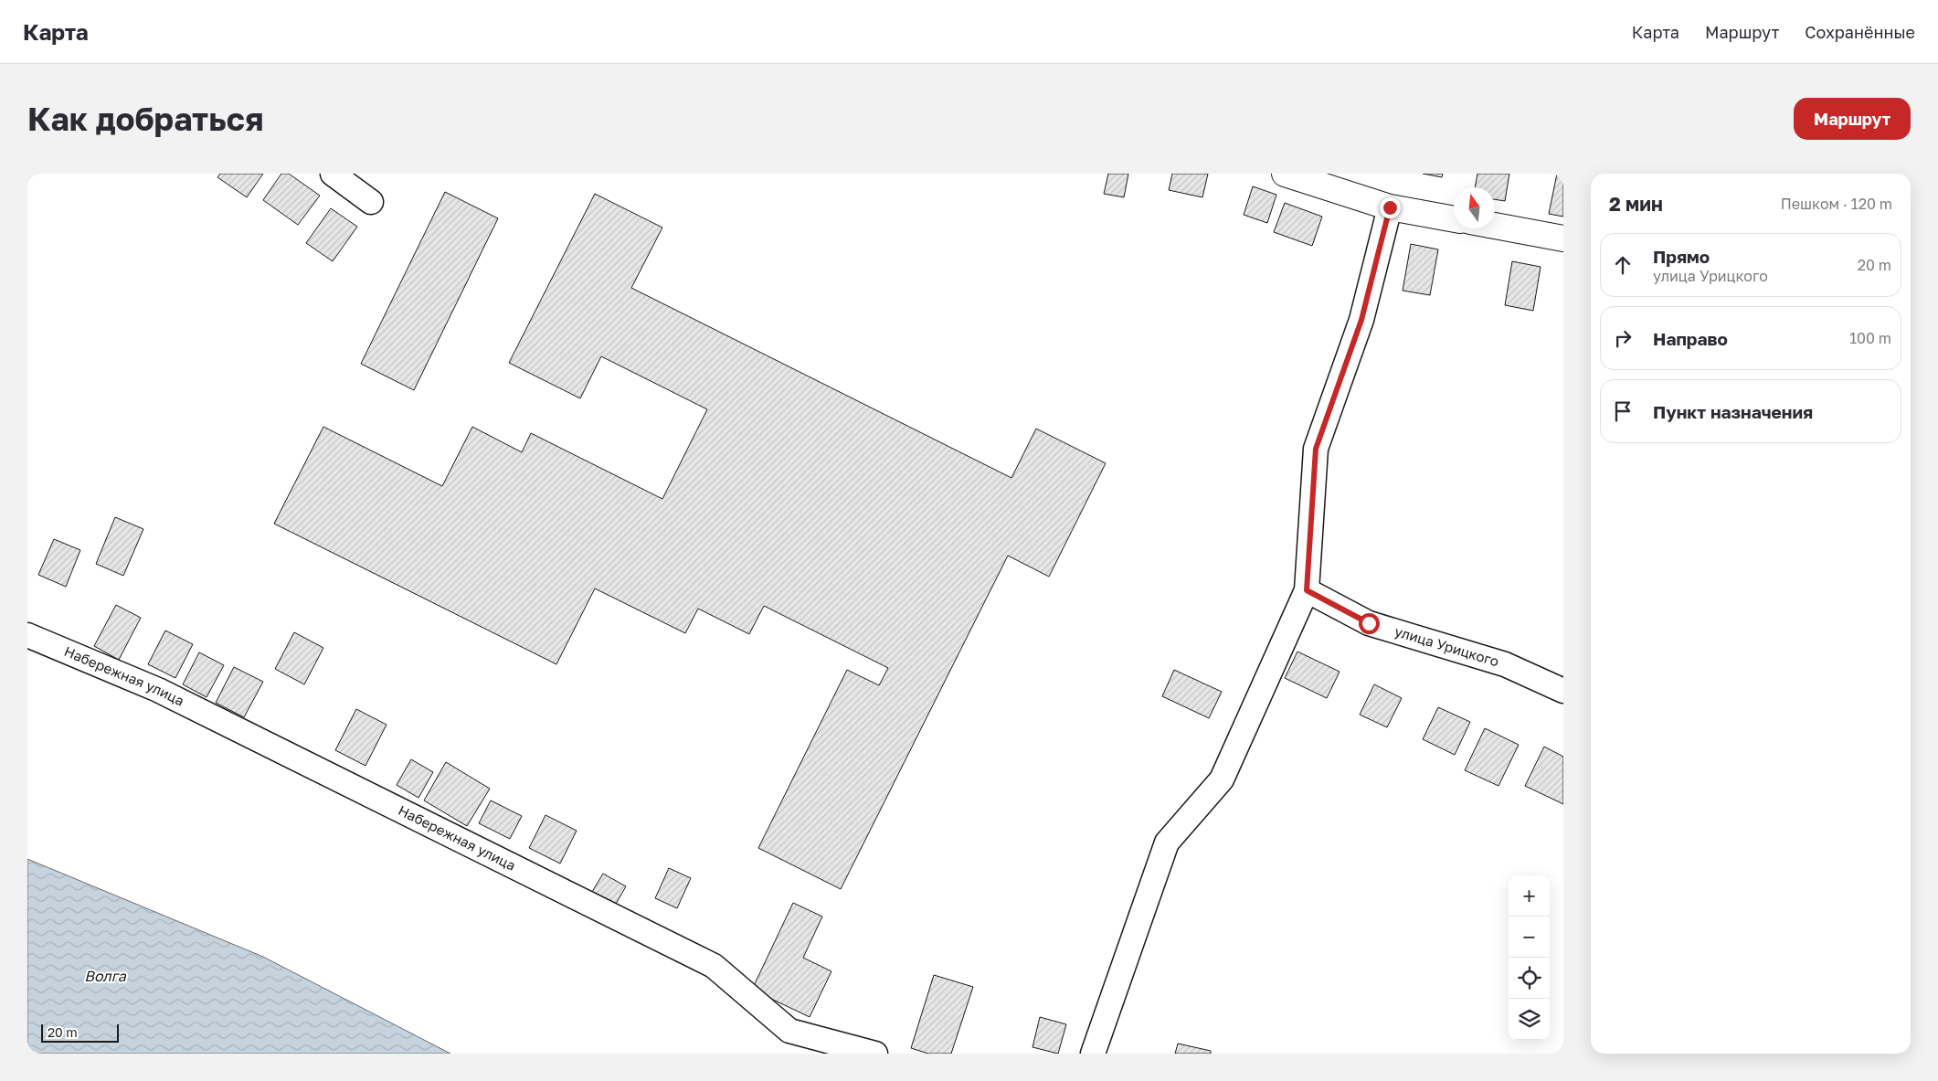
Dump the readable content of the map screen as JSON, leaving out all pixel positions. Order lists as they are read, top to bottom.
{
  "streets": {
    "street": ["улица Урицкого", "Набережная улица"]
  },
  "water": ["Волга"],
  "scale_bar": "20 m",
  "north": "top",
  "page": {
    "header": "Карта",
    "nav": ["Карта", "Маршрут", "Сохранённые"],
    "buttons": "Маршрут",
    "title": "Как добраться",
    "heading": ["2 мин", "Пешком · 120 m"],
    "list": [
      ["Прямо", "улица Урицкого", "20 m"],
      ["Направо", "100 m"],
      "Пункт назначения"
    ],
    "map_buttons": ["+", "−"],
    "scale": "20 m"
  }
}
